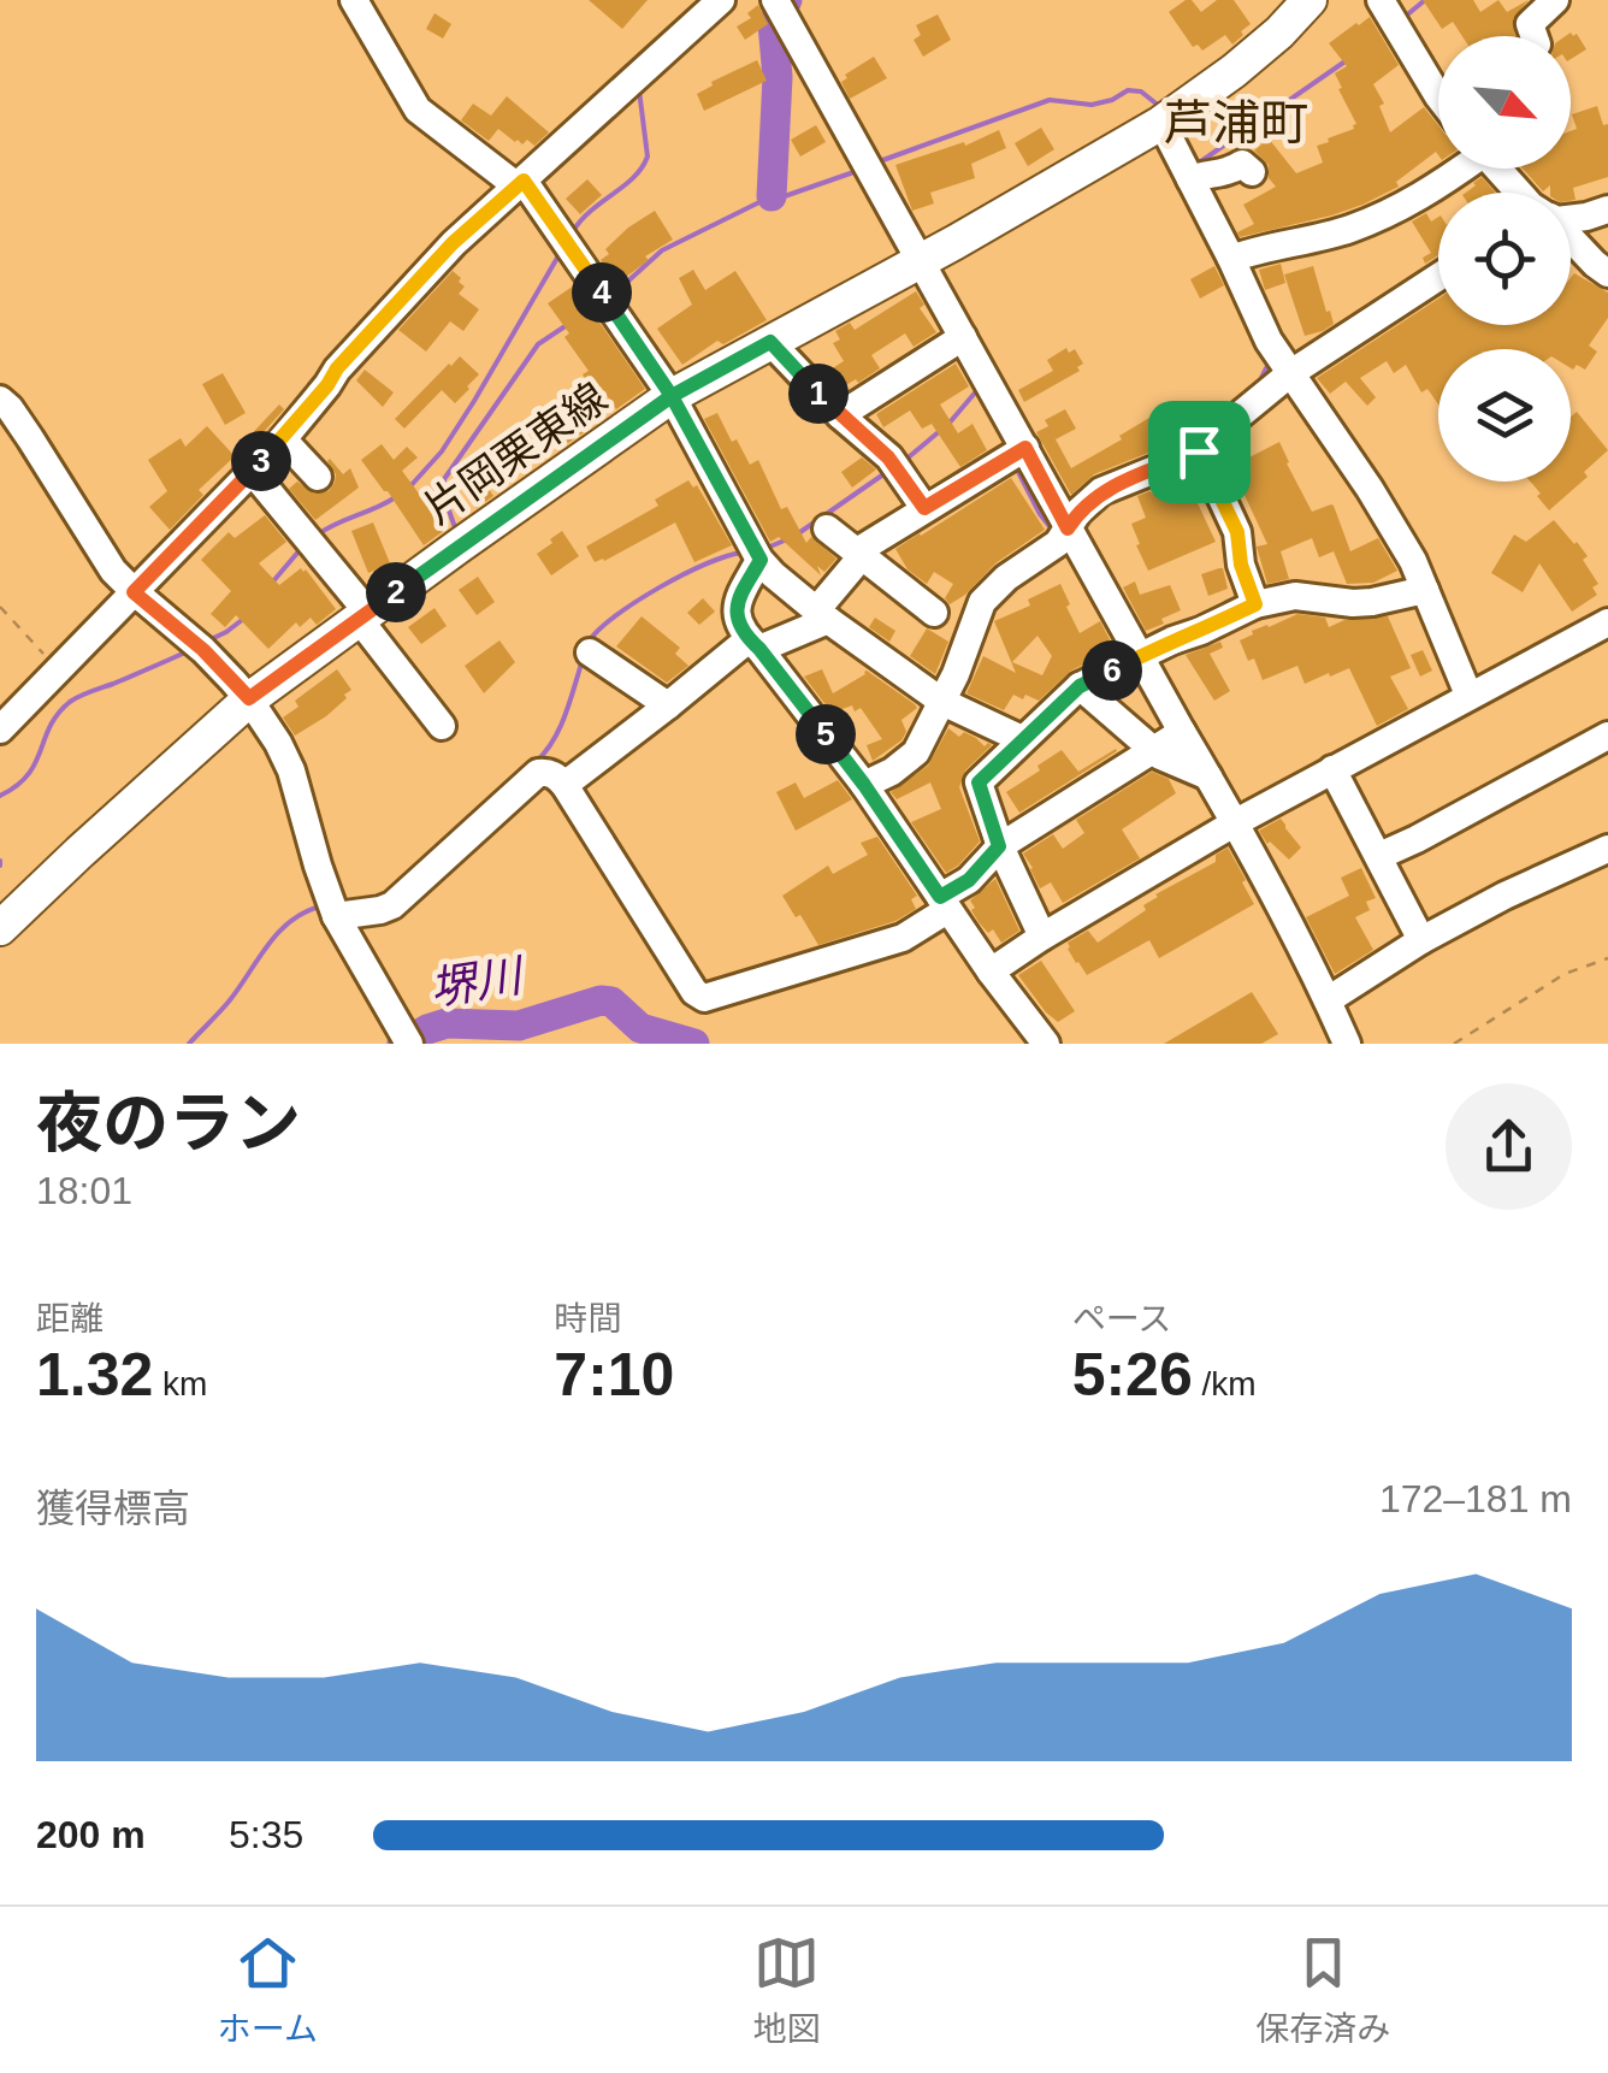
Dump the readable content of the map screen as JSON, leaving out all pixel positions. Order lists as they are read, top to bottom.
{
  "streets": {
    "main road": ["片岡栗東線"]
  },
  "districts": ["芦浦町"],
  "water": ["堺川"],
  "north": "bottom right",
  "page": {
    "pins": [
      "4",
      "1",
      "3",
      "2",
      "6",
      "5"
    ],
    "heading": ["夜のラン", "18:01"],
    "stats": [
      ["距離", "1.32 km"],
      ["時間", "7:10"],
      ["ペース", "5:26 /km"]
    ],
    "chart": ["獲得標高", "172–181 m"],
    "list": [
      {
        "name": "200 m",
        "note": "5:35"
      }
    ],
    "tabs": ["ホーム", "地図", "保存済み"]
  }
}
